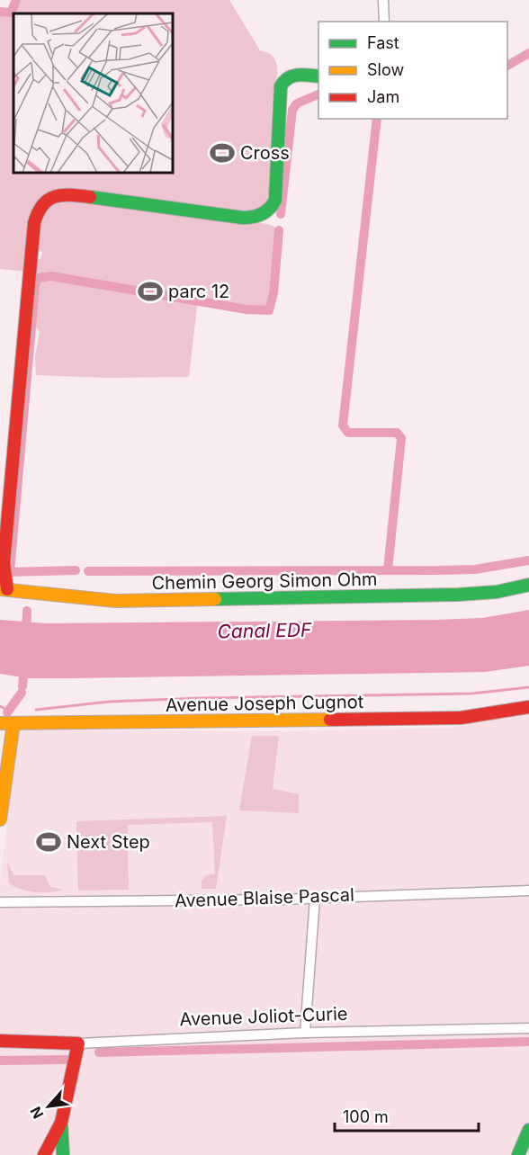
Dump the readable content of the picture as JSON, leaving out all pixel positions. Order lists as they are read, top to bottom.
{
  "streets": {
    "street": [
      "Chemin Georg Simon Ohm",
      "Avenue Joseph Cugnot",
      "Avenue Blaise Pascal",
      "Avenue Joliot-Curie"
    ]
  },
  "water": ["Canal EDF"],
  "places": {
    "sports": ["Cross", "parc 12", "Next Step"]
  },
  "legend": ["Fast", "Slow", "Jam"],
  "scale_bar": "100 m",
  "north": "bottom left"
}
